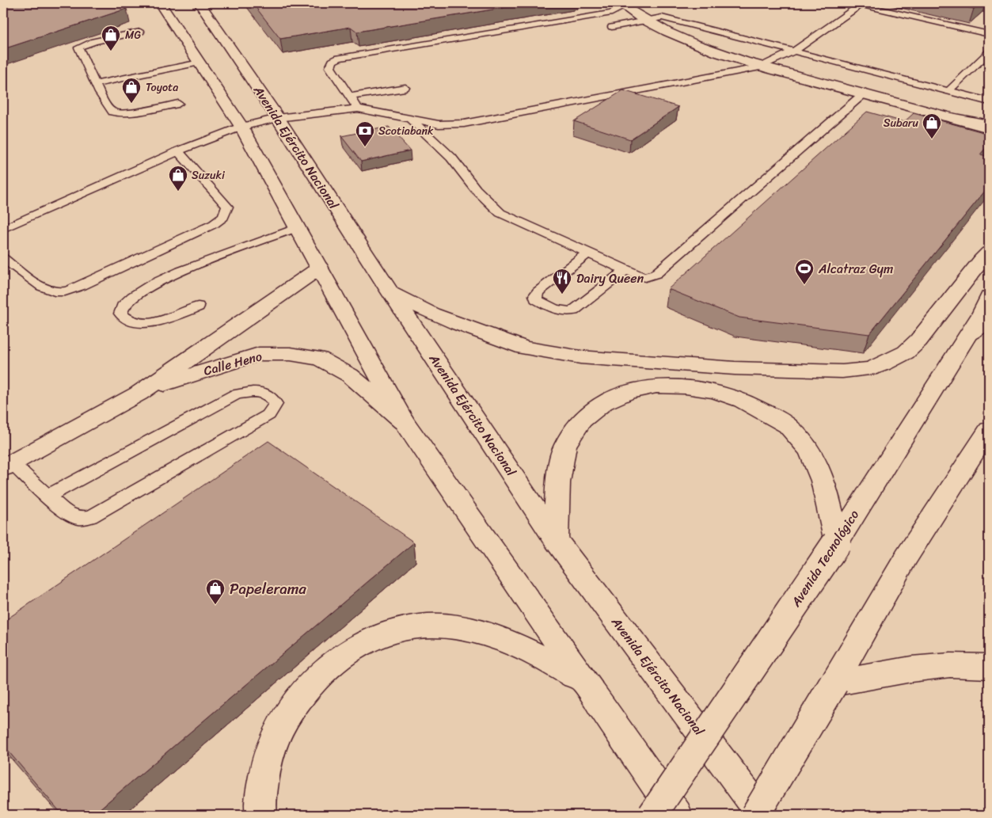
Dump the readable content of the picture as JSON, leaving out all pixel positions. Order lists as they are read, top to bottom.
{
  "streets": {
    "main road": ["Avenida Ejército Nacional", "Calle Heno", "Avenida Tecnológico"]
  },
  "places": {
    "shop": [
      "MG",
      "Toyota",
      "Subaru",
      "Suzuki",
      "Papelerama"
    ],
    "bank": ["Scotiabank"],
    "sports": ["Alcatraz Gym"],
    "restaurant": ["Dairy Queen"]
  }
}
